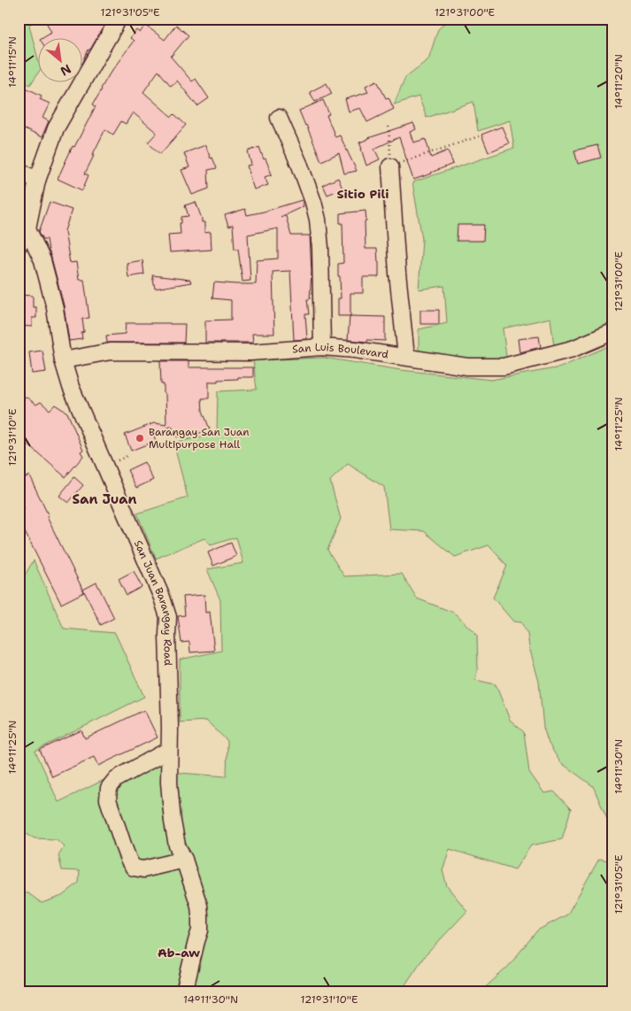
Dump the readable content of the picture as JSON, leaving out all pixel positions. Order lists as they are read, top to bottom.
{
  "streets": {
    "street": ["San Luis Boulevard", "San Juan Barangay Road"]
  },
  "crossings": [
    ["San Luis Boulevard", "San Juan Barangay Road"]
  ],
  "districts": ["Sitio Pili", "San Juan", "Ab-aw"],
  "places": ["Barangay San Juan Multipurpose Hall"],
  "north": "bottom right",
  "coordinates": [
    "121°31'05\"E",
    "121°31'00\"E",
    "14°11'15\"N",
    "14°11'20\"N",
    "14°11'25\"N",
    "121°31'10\"E",
    "14°11'30\"N"
  ]
}
